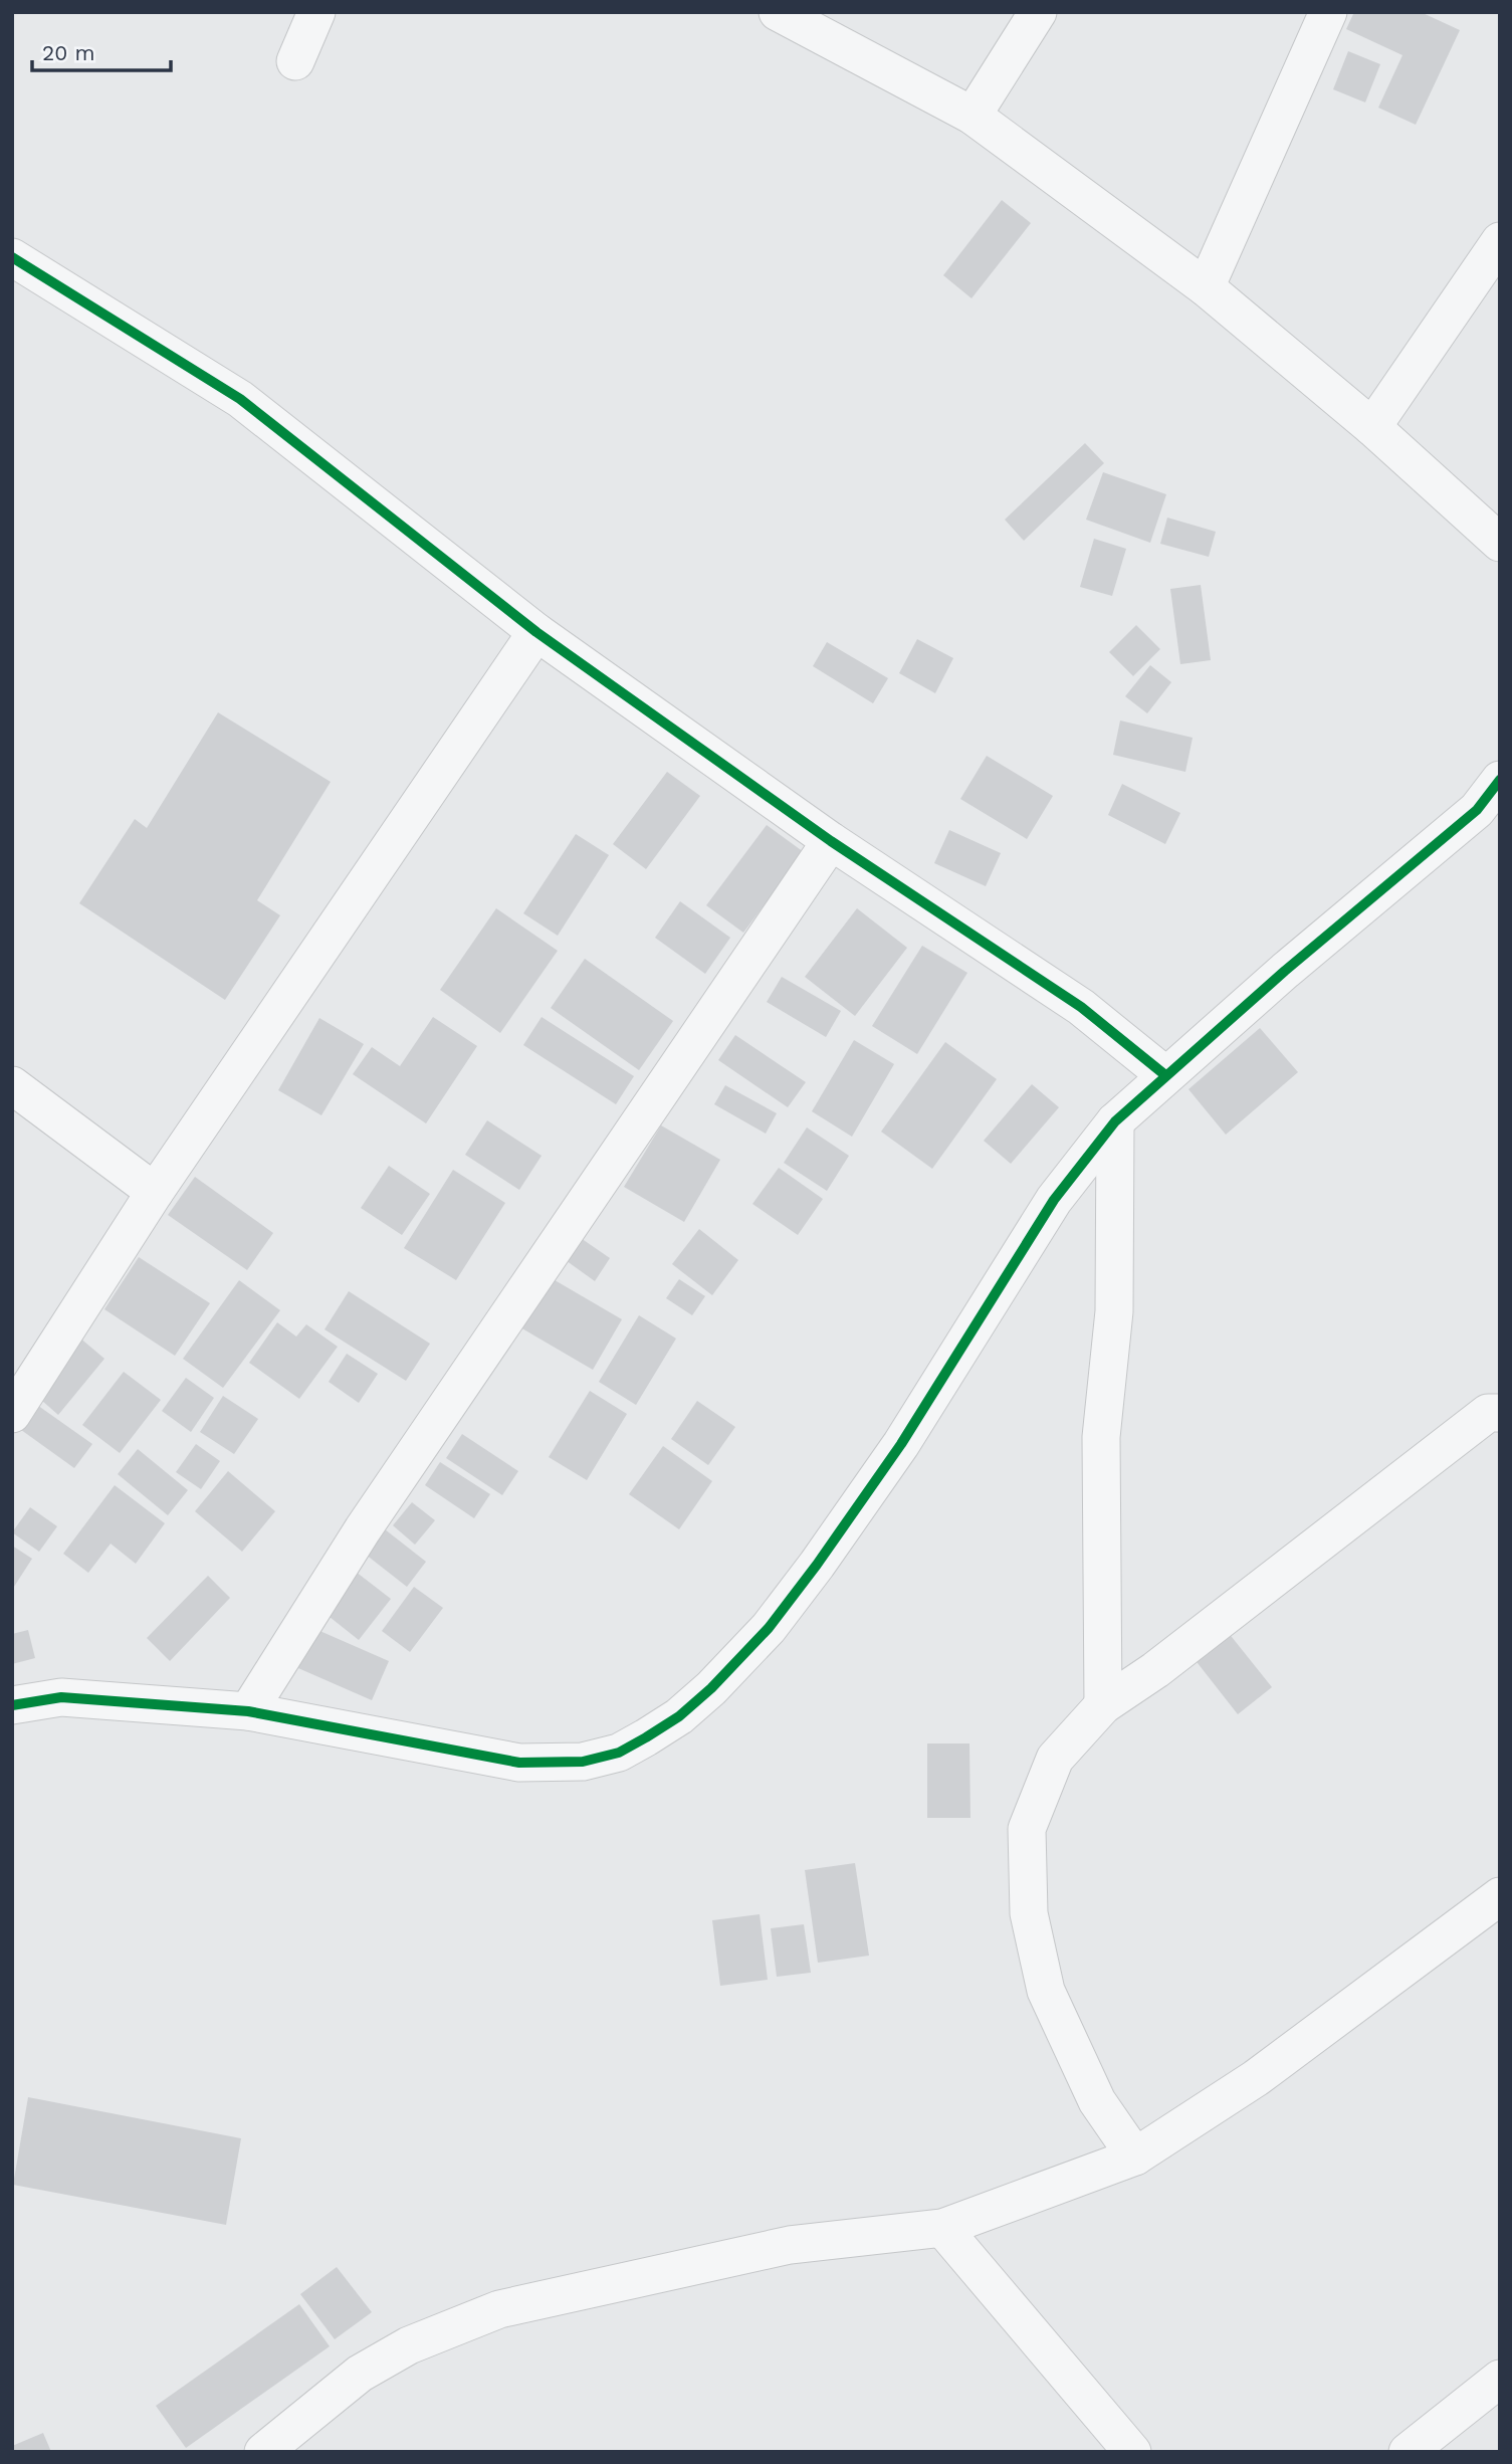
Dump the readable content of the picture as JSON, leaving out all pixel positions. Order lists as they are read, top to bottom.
{
  "scale_bar": "20 m"
}
